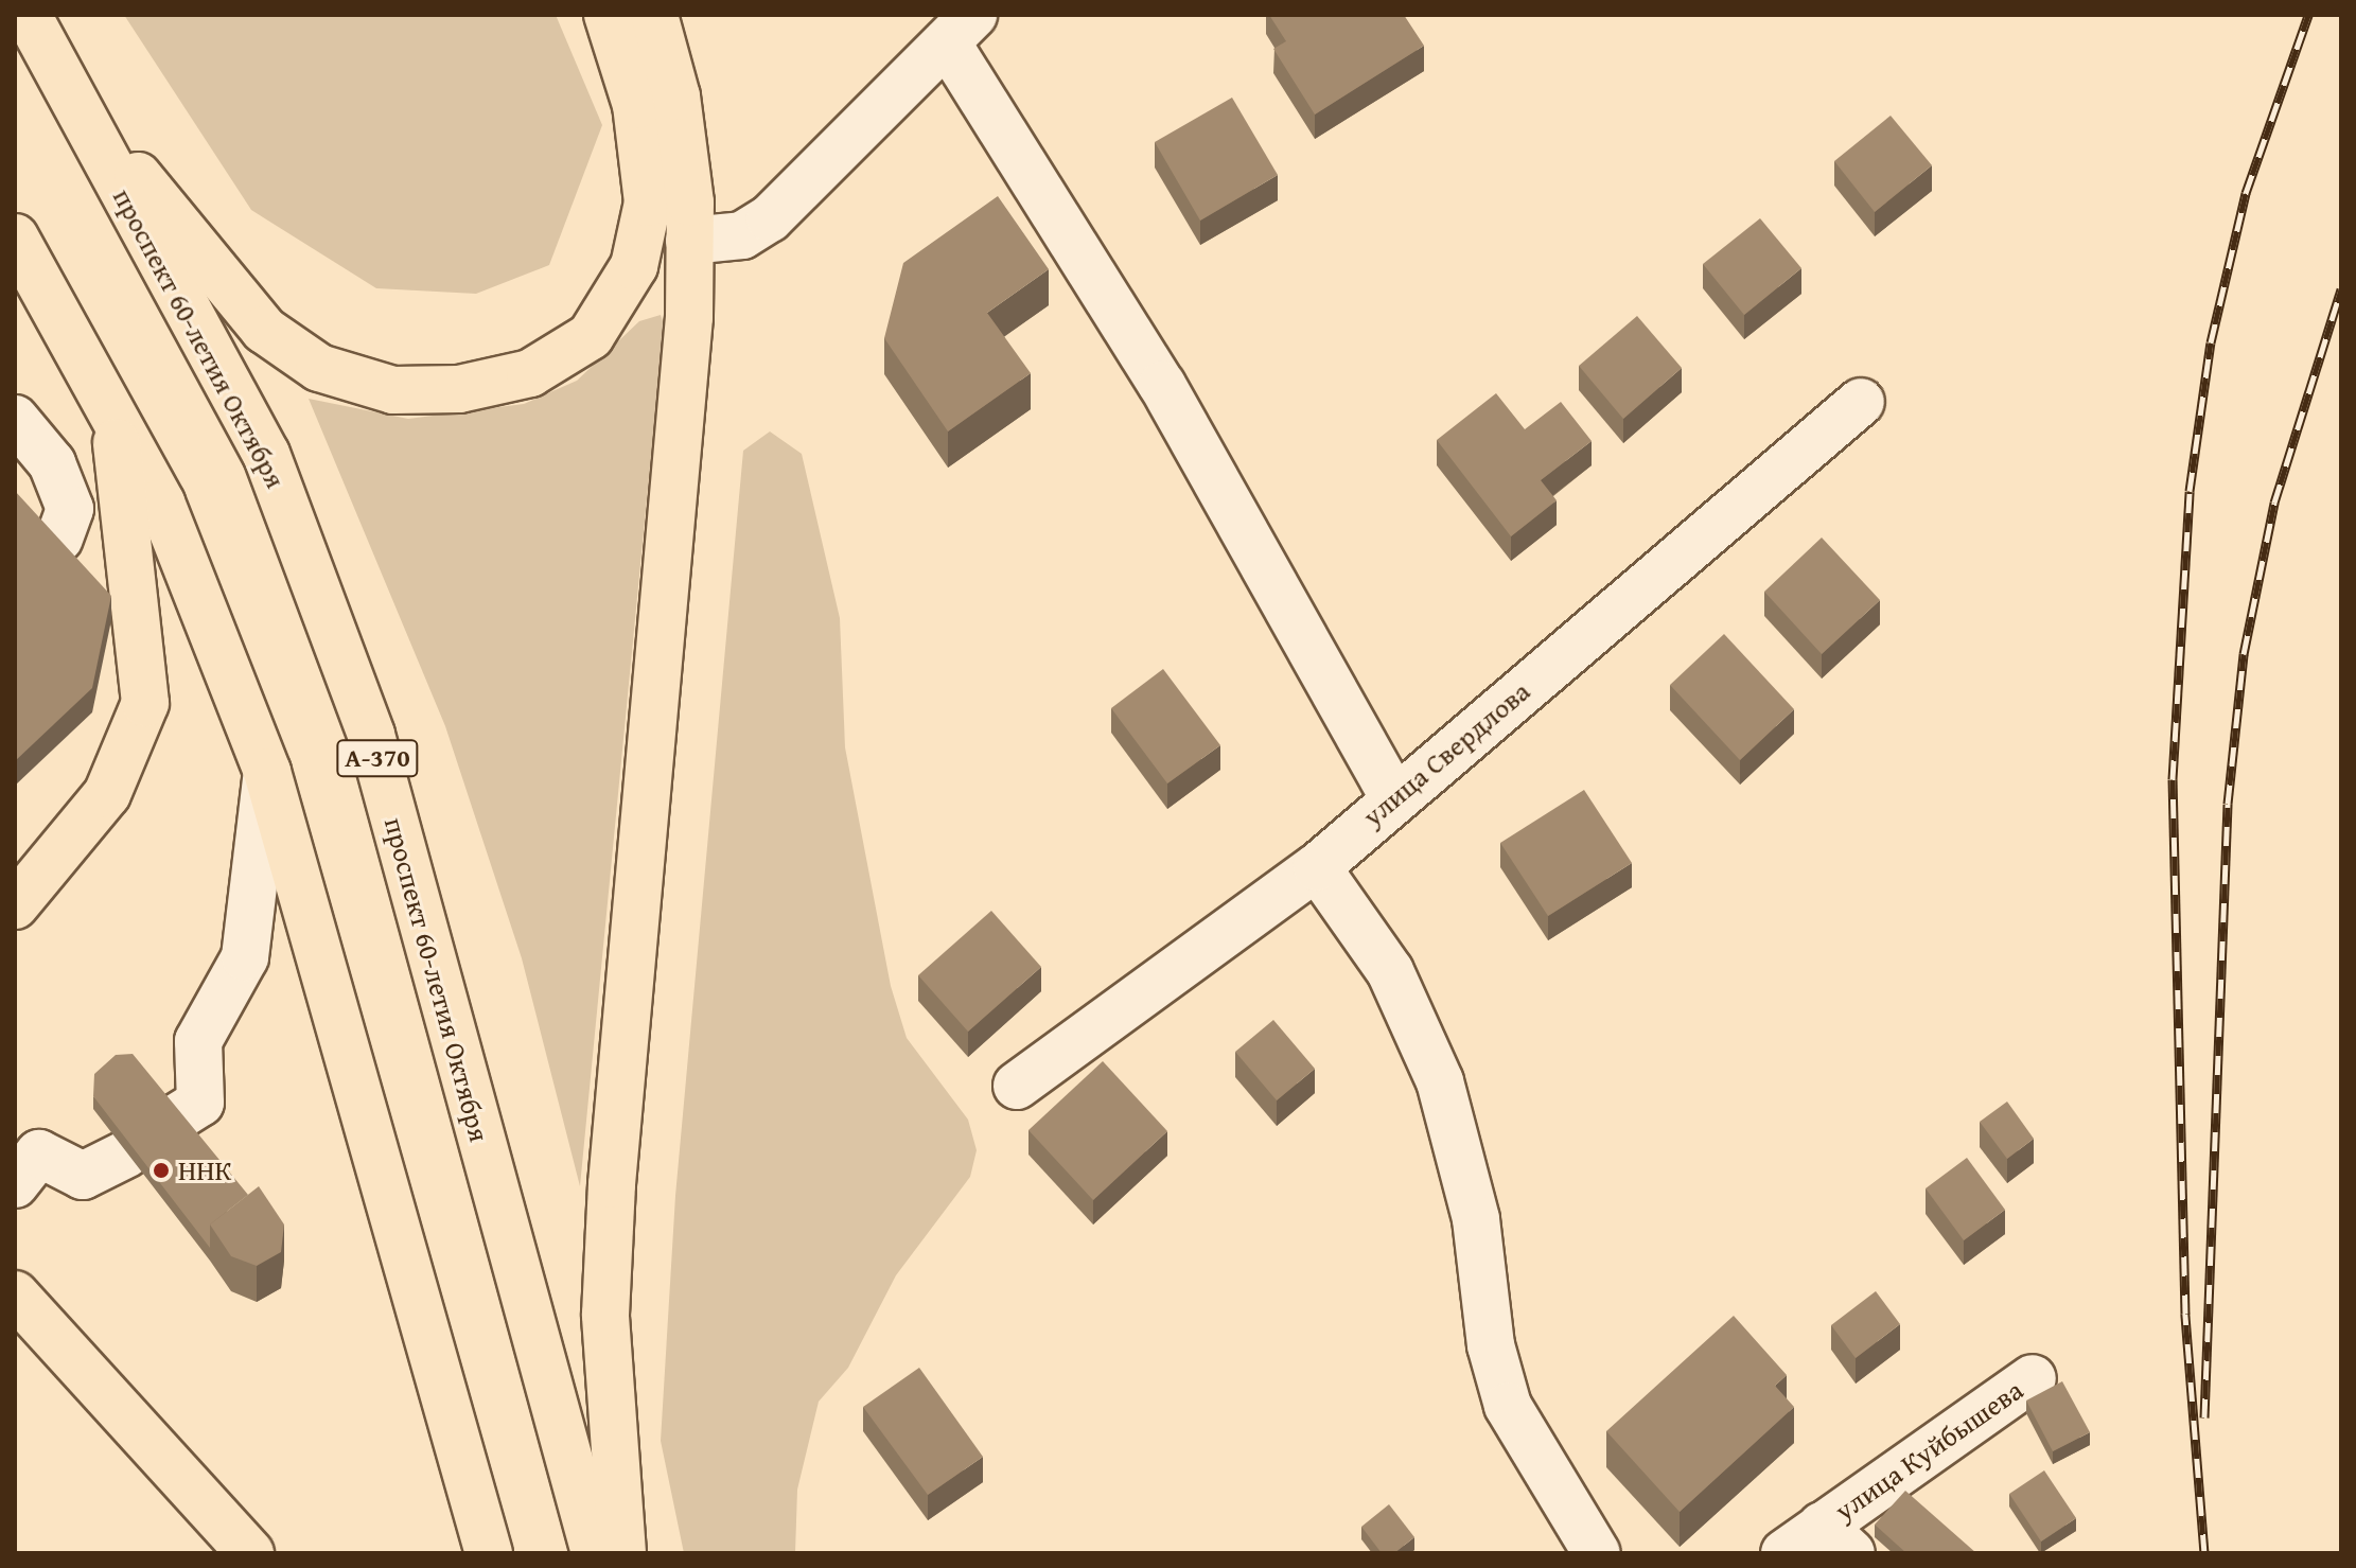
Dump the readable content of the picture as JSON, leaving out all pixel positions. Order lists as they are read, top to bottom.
{
  "streets": {
    "highway": ["проспект 60-летия Октября", "А-370"],
    "street": ["улица Свердлова", "улица Куйбышева"]
  },
  "places": ["ННК"]
}
